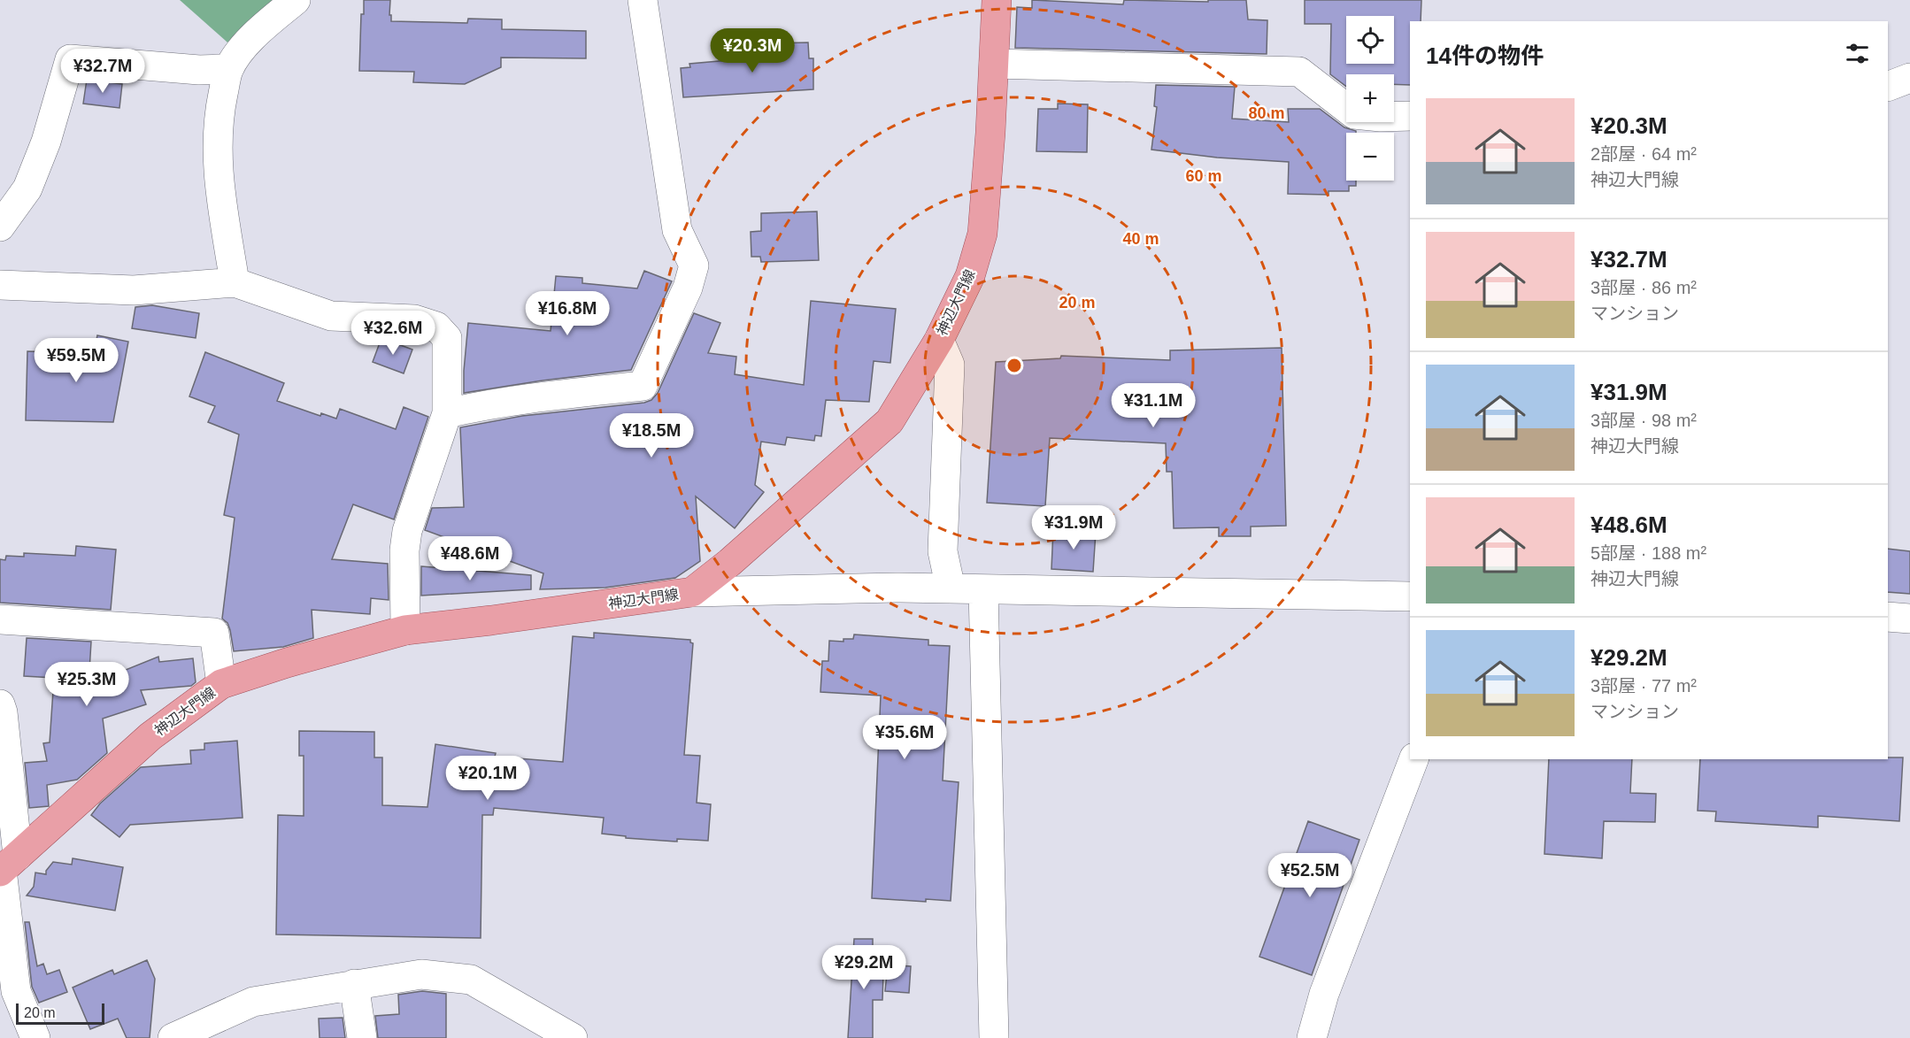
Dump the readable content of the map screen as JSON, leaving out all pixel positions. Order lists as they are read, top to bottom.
{
  "streets": {
    "main road": ["神辺大門線"]
  },
  "scale_bar": "20 m",
  "page": {
    "map_buttons": ["+", "−"],
    "heading": "14件の物件",
    "price": [
      "¥20.3M",
      "¥32.7M",
      "¥16.8M",
      "¥32.6M",
      "¥59.5M",
      "¥31.1M",
      "¥18.5M",
      "¥31.9M",
      "¥48.6M",
      "¥25.3M",
      "¥35.6M",
      "¥20.1M",
      "¥52.5M",
      "¥29.2M"
    ],
    "list": [
      {
        "name": "¥20.3M",
        "note": "2部屋 · 64 m² · 神辺大門線"
      },
      {
        "name": "¥32.7M",
        "note": "3部屋 · 86 m² · マンション"
      },
      {
        "name": "¥31.9M",
        "note": "3部屋 · 98 m² · 神辺大門線"
      },
      {
        "name": "¥48.6M",
        "note": "5部屋 · 188 m² · 神辺大門線"
      },
      {
        "name": "¥29.2M",
        "note": "3部屋 · 77 m² · マンション"
      }
    ],
    "scale": "20 m"
  },
  "rings": [
    "80 m",
    "60 m",
    "40 m",
    "20 m"
  ]
}
